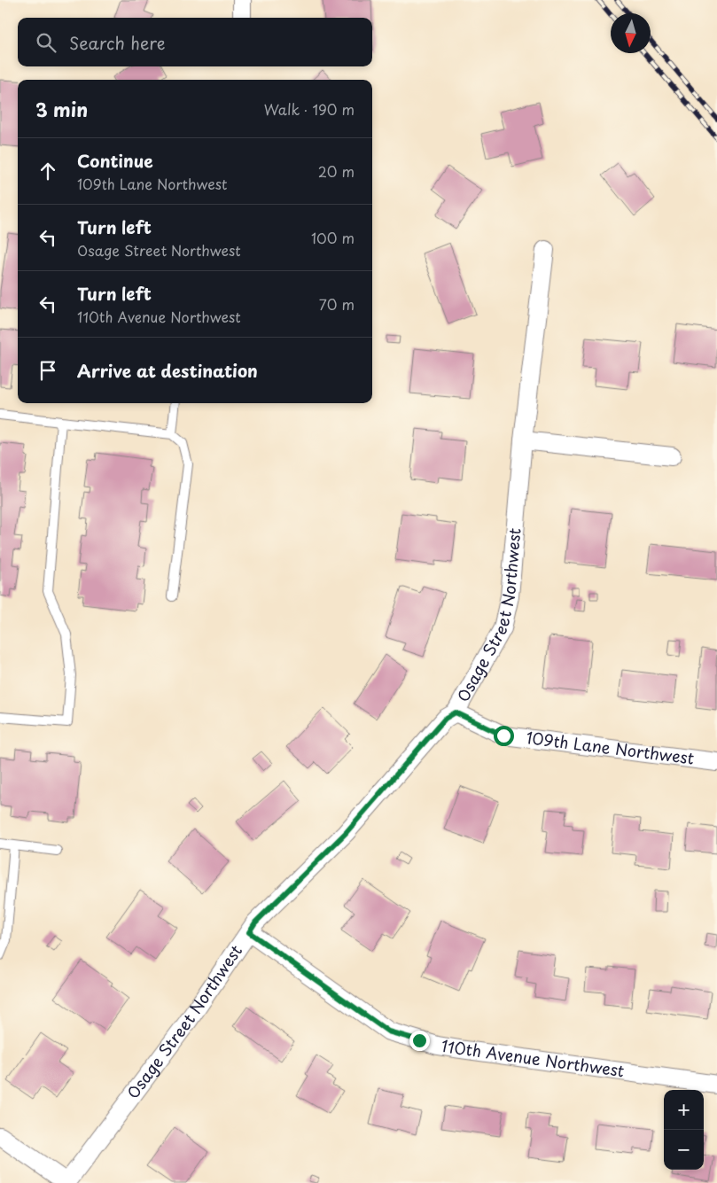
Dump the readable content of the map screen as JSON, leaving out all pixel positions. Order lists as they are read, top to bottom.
{
  "streets": {
    "street": ["Osage Street Northwest", "109th Lane Northwest", "110th Avenue Northwest"]
  },
  "crossings": [
    ["Osage Street Northwest", "109th Lane Northwest"],
    ["Osage Street Northwest", "110th Avenue Northwest"]
  ],
  "north": "bottom",
  "page": {
    "search": "Search here",
    "heading": ["3 min", "Walk · 190 m"],
    "list": [
      ["Continue", "109th Lane Northwest", "20 m"],
      ["Turn left", "Osage Street Northwest", "100 m"],
      ["Turn left", "110th Avenue Northwest", "70 m"],
      "Arrive at destination"
    ],
    "map_buttons": ["+", "−"]
  }
}
